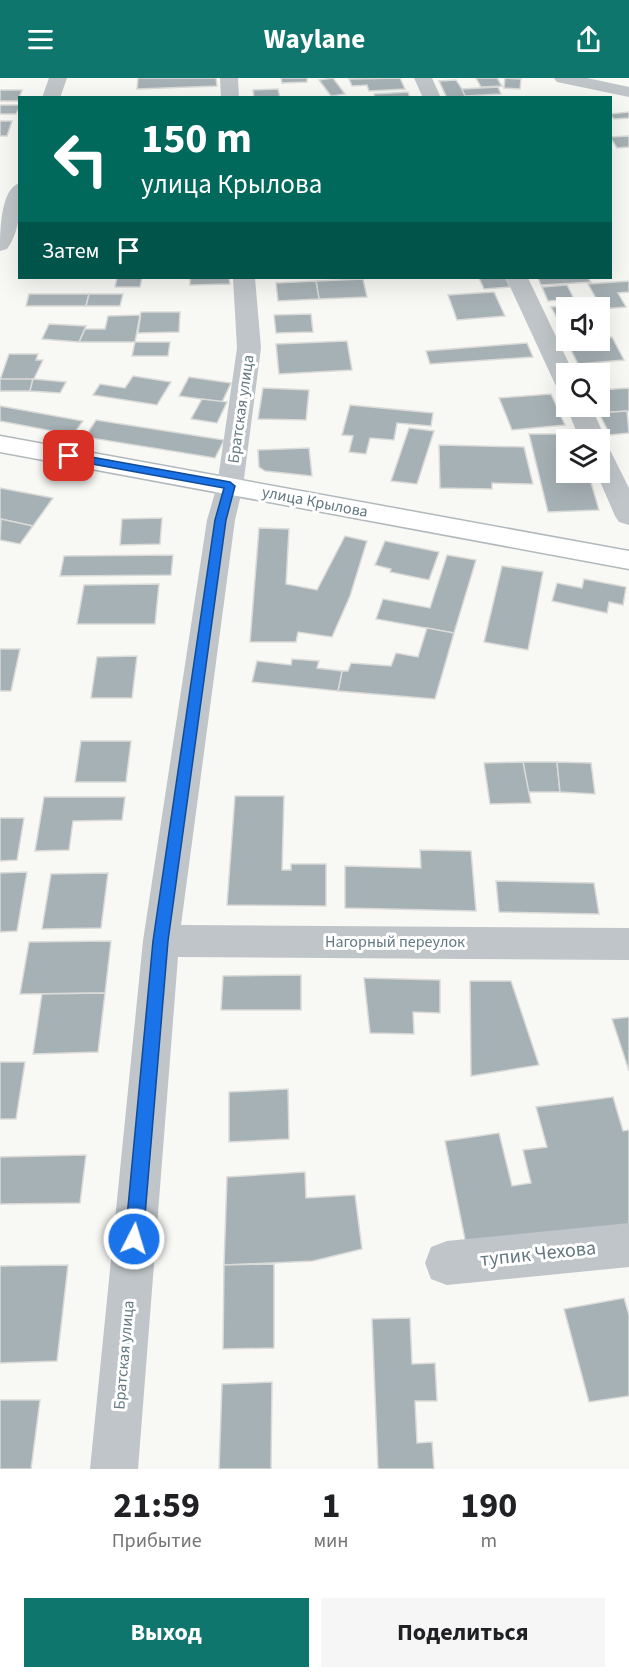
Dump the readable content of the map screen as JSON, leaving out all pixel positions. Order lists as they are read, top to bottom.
{
  "streets": {
    "main road": ["улица Крылова"],
    "street": ["Братская улица", "Нагорный переулок", "тупик Чехова"]
  },
  "crossings": [
    ["Братская улица", "улица Крылова"],
    ["Братская улица", "Нагорный переулок"]
  ],
  "page": {
    "header": "Waylane",
    "turn": ["150 m", "улица Крылова"],
    "then": "Затем",
    "eta": [
      "21:59",
      "Прибытие",
      "1",
      "мин",
      "190",
      "m"
    ],
    "buttons": ["Выход", "Поделиться"]
  }
}
